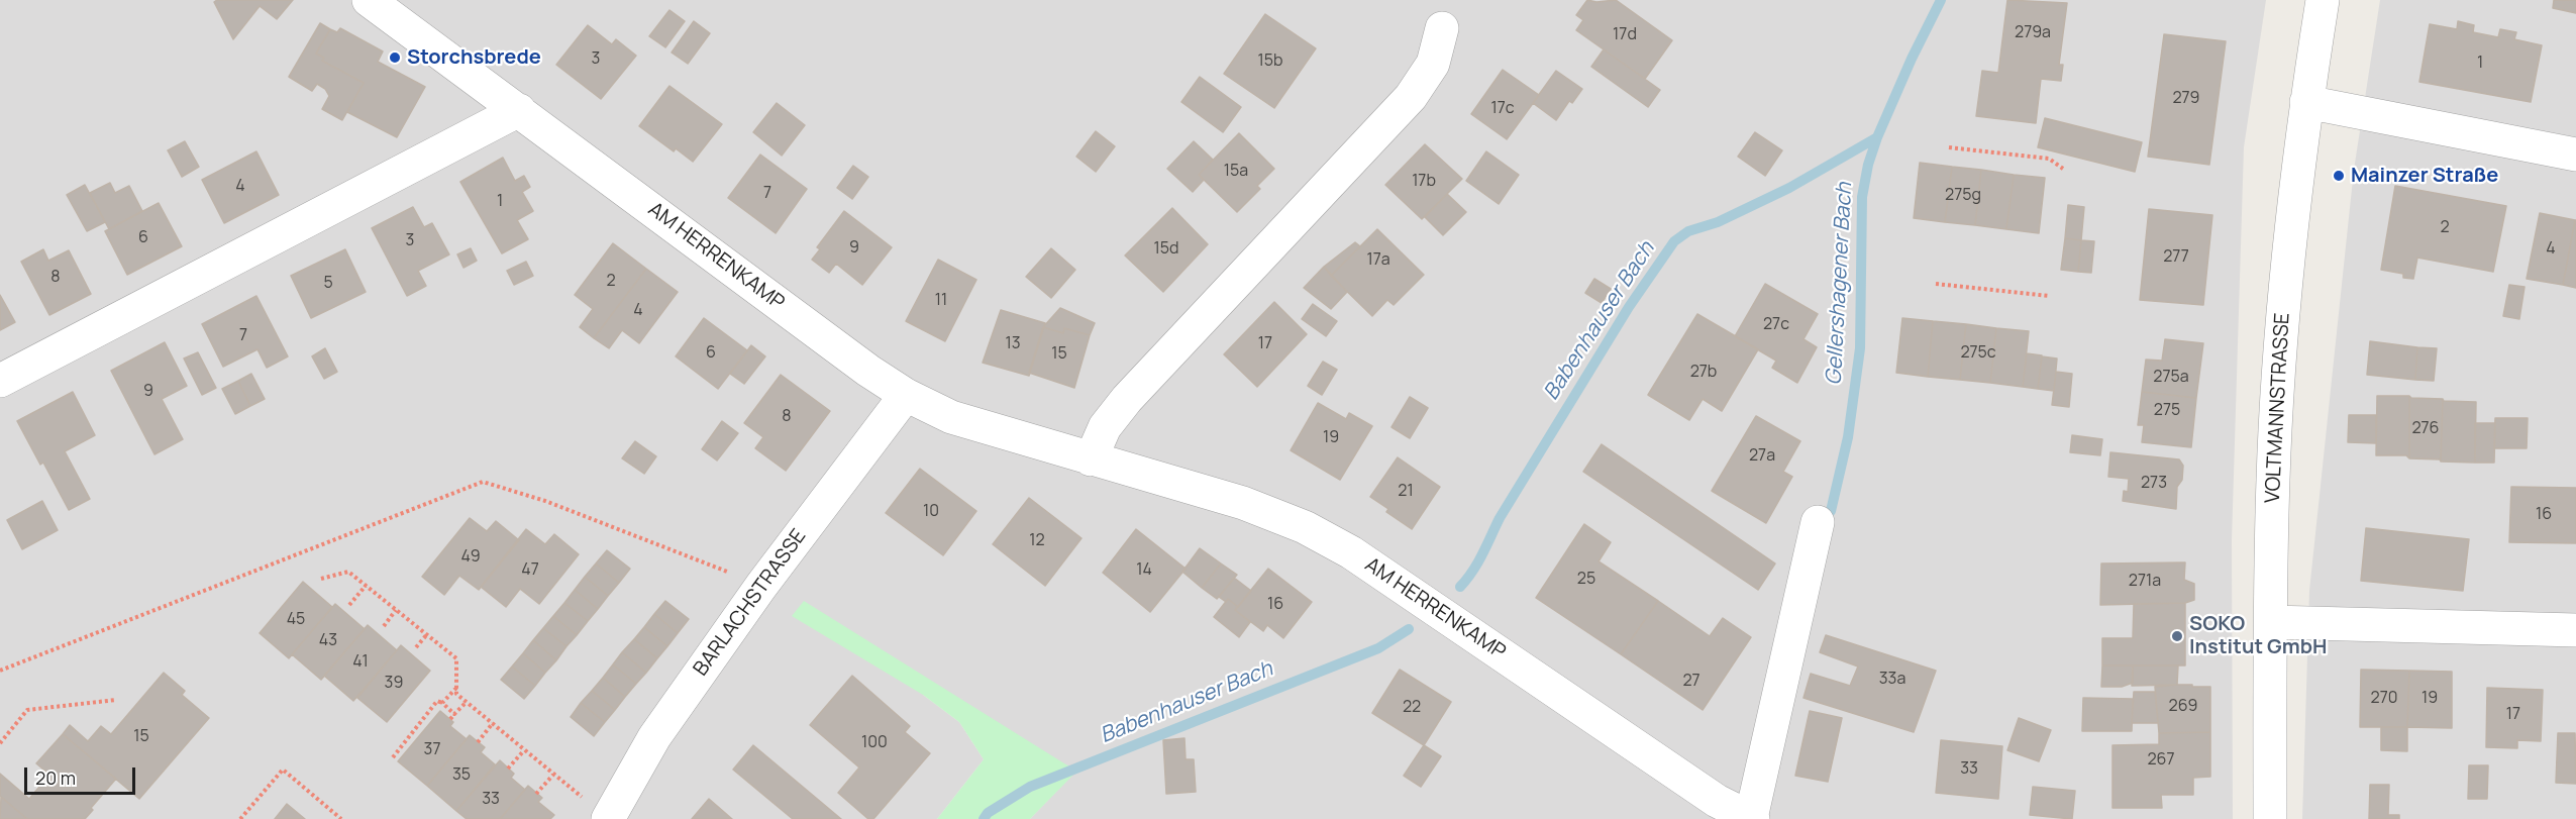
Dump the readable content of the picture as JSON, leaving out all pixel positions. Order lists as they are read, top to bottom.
{
  "streets": {
    "street": ["AM HERRENKAMP", "VOLTMANNSTRASSE", "BARLACHSTRASSE"]
  },
  "crossings": [
    ["AM HERRENKAMP", "BARLACHSTRASSE"]
  ],
  "water": ["Gellershagener Bach", "Babenhauser Bach"],
  "places": ["Storchsbrede", "Mainzer Straße", "SOKO Institut GmbH"],
  "house_numbers": [
    "279a",
    "17d",
    "3",
    "15b",
    "1",
    "279",
    "17c",
    "15a",
    "17b",
    "4",
    "7",
    "275g",
    "1",
    "2",
    "6",
    "3",
    "9",
    "15d",
    "4",
    "277",
    "17a",
    "8",
    "2",
    "5",
    "11",
    "4",
    "27c",
    "7",
    "13",
    "17",
    "6",
    "275c",
    "15",
    "27b",
    "275a",
    "9",
    "275",
    "8",
    "276",
    "19",
    "27a",
    "273",
    "21",
    "10",
    "16",
    "12",
    "49",
    "47",
    "14",
    "25",
    "271a",
    "16",
    "45",
    "43",
    "41",
    "33a",
    "27",
    "39",
    "270",
    "19",
    "269",
    "22",
    "17",
    "15",
    "100",
    "37",
    "267",
    "33",
    "35",
    "33"
  ],
  "scale_bar": "20 m"
}
